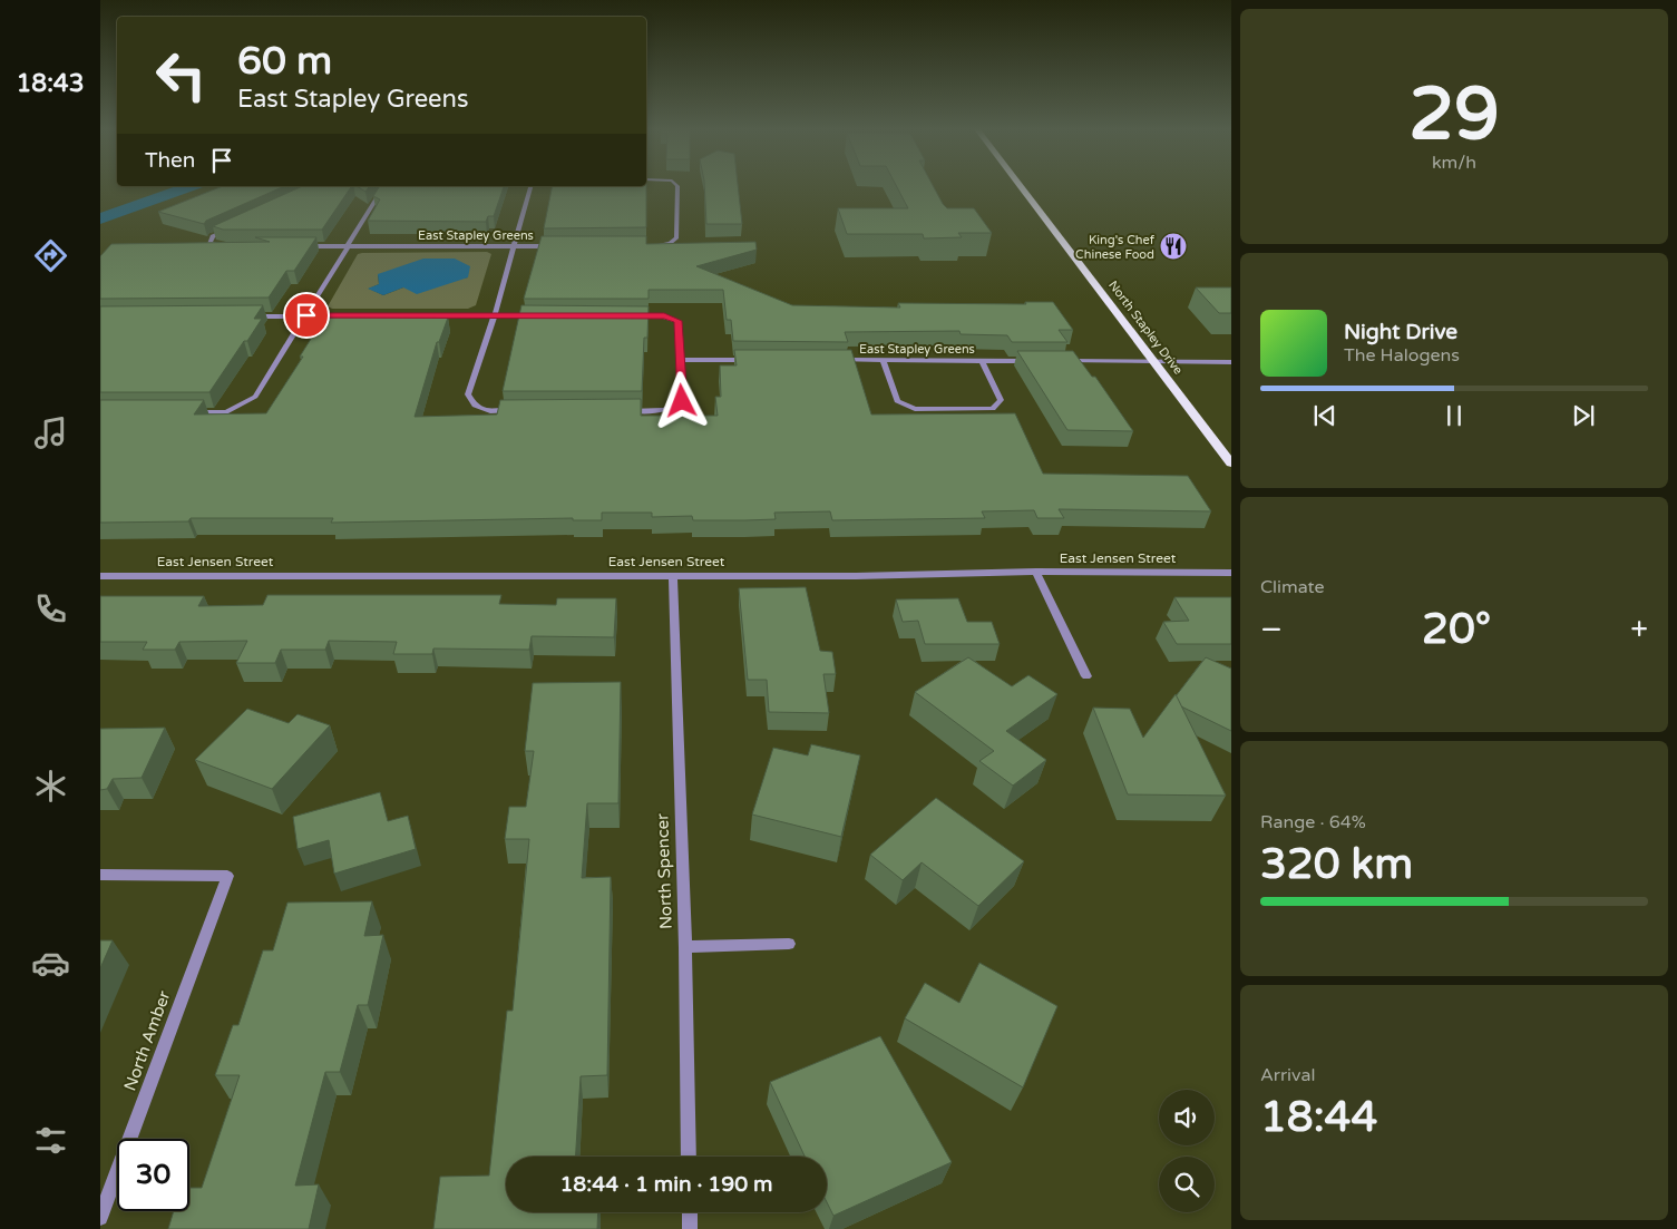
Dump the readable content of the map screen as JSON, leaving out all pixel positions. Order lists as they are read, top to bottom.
{
  "streets": {
    "main road": ["North Stapley Drive"],
    "street": [
      "East Stapley Greens",
      "East Jensen Street",
      "North Spencer",
      "North Amber"
    ]
  },
  "crossings": [
    ["East Jensen Street", "North Spencer"]
  ],
  "places": {
    "restaurant": ["King's Chef Chinese Food"]
  },
  "page": {
    "tabs": "18:43",
    "tile": [
      ["29", "km/h"],
      "Climate",
      ["Range · 64%", "320 km"],
      ["Arrival", "18:44"]
    ],
    "turn": ["60 m", "East Stapley Greens"],
    "then": "Then",
    "song": ["Night Drive", "The Halogens"],
    "heat": ["−", "20°", "+"],
    "limit": "30",
    "trip": "18:44 · 1 min · 190 m"
  }
}
